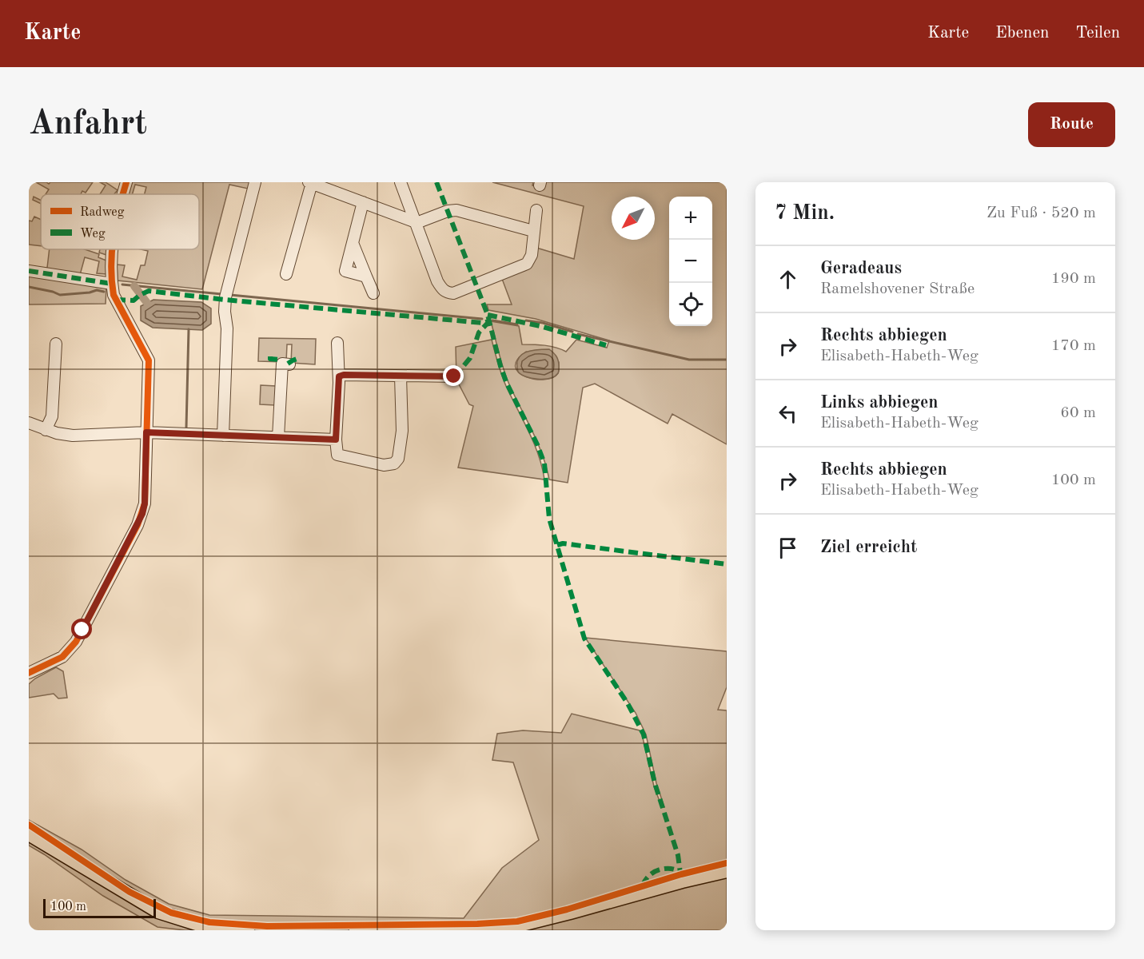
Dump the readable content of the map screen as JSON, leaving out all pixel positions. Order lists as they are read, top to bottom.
{
  "legend": ["Radweg", "Weg"],
  "scale_bar": "100 m",
  "north": "bottom left",
  "page": {
    "header": "Karte",
    "nav": ["Karte", "Ebenen", "Teilen"],
    "buttons": "Route",
    "title": "Anfahrt",
    "heading": ["7 Min.", "Zu Fuß · 520 m"],
    "map_buttons": ["+", "−"],
    "list": [
      ["Geradeaus", "Ramelshovener Straße", "190 m"],
      ["Rechts abbiegen", "Elisabeth-Habeth-Weg", "170 m"],
      ["Links abbiegen", "Elisabeth-Habeth-Weg", "60 m"],
      ["Rechts abbiegen", "Elisabeth-Habeth-Weg", "100 m"],
      "Ziel erreicht"
    ],
    "scale": "100 m"
  }
}
